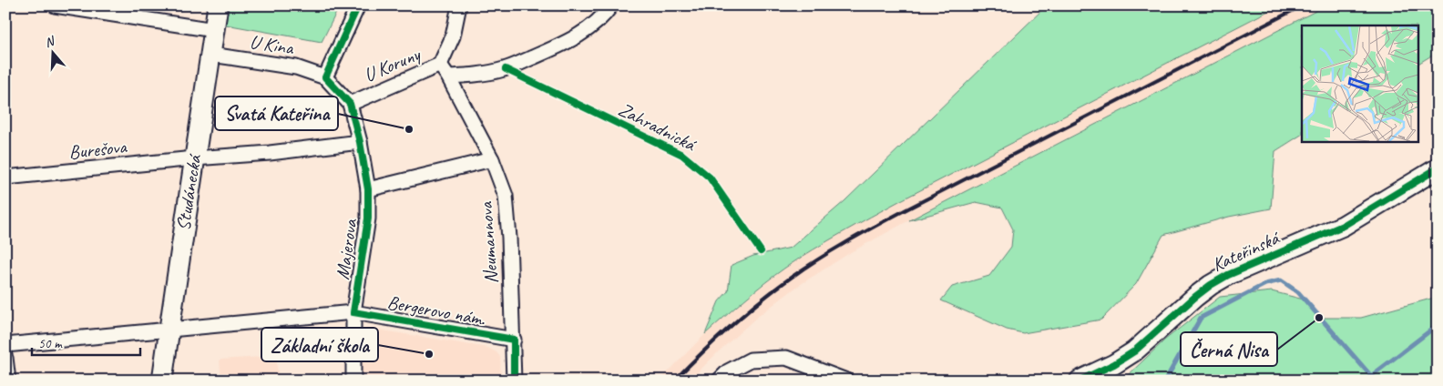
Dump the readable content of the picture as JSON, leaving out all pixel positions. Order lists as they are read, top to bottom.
{
  "streets": {
    "street": [
      "U Kina",
      "U Koruny",
      "Burešova",
      "Studánecká",
      "Neumannova",
      "Majerova",
      "Kateřinská",
      "Bergerovo nám."
    ],
    "cycle path": ["Zahradnická"]
  },
  "crossings": [
    ["U Kina", "U Koruny"],
    ["U Kina", "Studánecká"],
    ["U Kina", "Majerova"],
    ["U Koruny", "Neumannova"],
    ["U Koruny", "Majerova"],
    ["Burešova", "Studánecká"],
    ["Studánecká", "Bergerovo nám."],
    ["Neumannova", "Bergerovo nám."],
    ["Majerova", "Bergerovo nám."]
  ],
  "places": ["Svatá Kateřina", "Černá Nisa", "Základní škola"],
  "scale_bar": "50 m",
  "north": "top"
}
